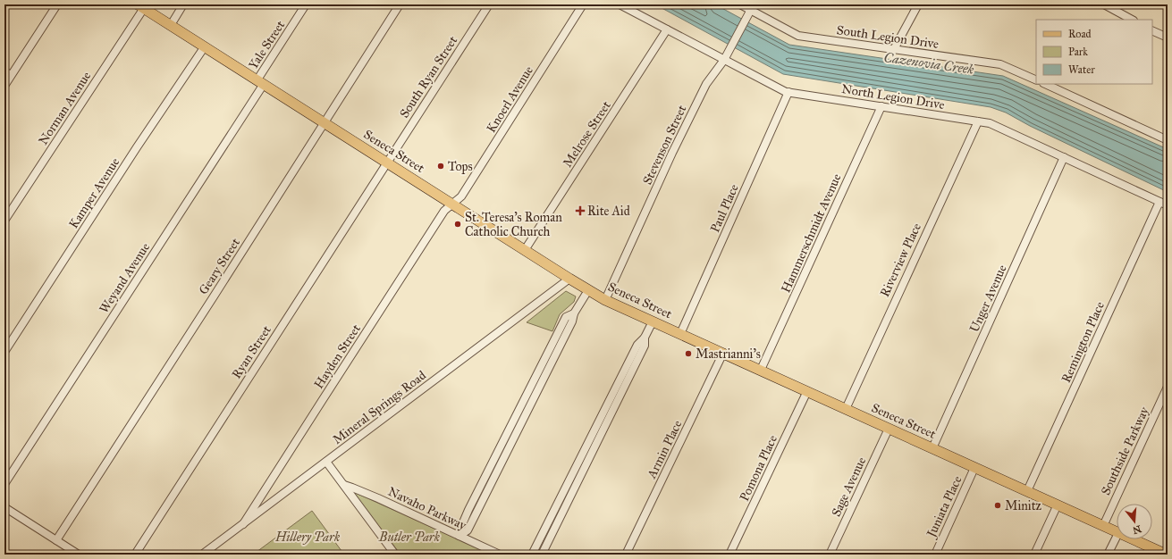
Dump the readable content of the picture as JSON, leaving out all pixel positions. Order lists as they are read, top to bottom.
{
  "streets": {
    "main road": ["Seneca Street"],
    "street": [
      "South Legion Drive",
      "Yale Street",
      "South Ryan Street",
      "North Legion Drive",
      "Knoerl Avenue",
      "Norman Avenue",
      "Melrose Street",
      "Stevenson Street",
      "Kamper Avenue",
      "Paul Place",
      "Hammerschmidt Avenue",
      "Riverview Place",
      "Geary Street",
      "Weyand Avenue",
      "Unger Avenue",
      "Remington Place",
      "Ryan Street",
      "Hayden Street",
      "Mineral Springs Road",
      "Armin Place",
      "Southside Parkway",
      "Pomona Place",
      "Sage Avenue",
      "Juniata Place",
      "Navaho Parkway"
    ]
  },
  "crossings": [
    ["South Legion Drive", "Stevenson Street"],
    ["Yale Street", "Seneca Street"],
    ["Yale Street", "Weyand Avenue"],
    ["South Ryan Street", "Seneca Street"],
    ["South Ryan Street", "Ryan Street"],
    ["North Legion Drive", "Melrose Street"],
    ["North Legion Drive", "Stevenson Street"],
    ["North Legion Drive", "Paul Place"],
    ["North Legion Drive", "Hammerschmidt Avenue"],
    ["North Legion Drive", "Riverview Place"],
    ["North Legion Drive", "Unger Avenue"],
    ["North Legion Drive", "Remington Place"],
    ["Knoerl Avenue", "Seneca Street"],
    ["Knoerl Avenue", "Hayden Street"],
    ["Norman Avenue", "Seneca Street"],
    ["Melrose Street", "Seneca Street"],
    ["Stevenson Street", "Seneca Street"],
    ["Seneca Street", "Kamper Avenue"],
    ["Seneca Street", "Paul Place"],
    ["Seneca Street", "Hammerschmidt Avenue"],
    ["Seneca Street", "Riverview Place"],
    ["Seneca Street", "Geary Street"],
    ["Seneca Street", "Weyand Avenue"],
    ["Seneca Street", "Unger Avenue"],
    ["Seneca Street", "Remington Place"],
    ["Seneca Street", "Ryan Street"],
    ["Seneca Street", "Hayden Street"],
    ["Seneca Street", "Mineral Springs Road"],
    ["Seneca Street", "Armin Place"],
    ["Seneca Street", "Southside Parkway"],
    ["Seneca Street", "Pomona Place"],
    ["Seneca Street", "Sage Avenue"],
    ["Seneca Street", "Juniata Place"],
    ["Hayden Street", "Mineral Springs Road"]
  ],
  "water": ["Cazenovia Creek"],
  "parks": ["Hillery Park", "Butler Park"],
  "places": {
    "other": [
      "Tops",
      "St. Teresa's Roman Catholic Church",
      "Mastrianni's",
      "Minitz"
    ],
    "health": ["Rite Aid"]
  },
  "legend": ["Road", "Park", "Water"],
  "north": "bottom"
}
